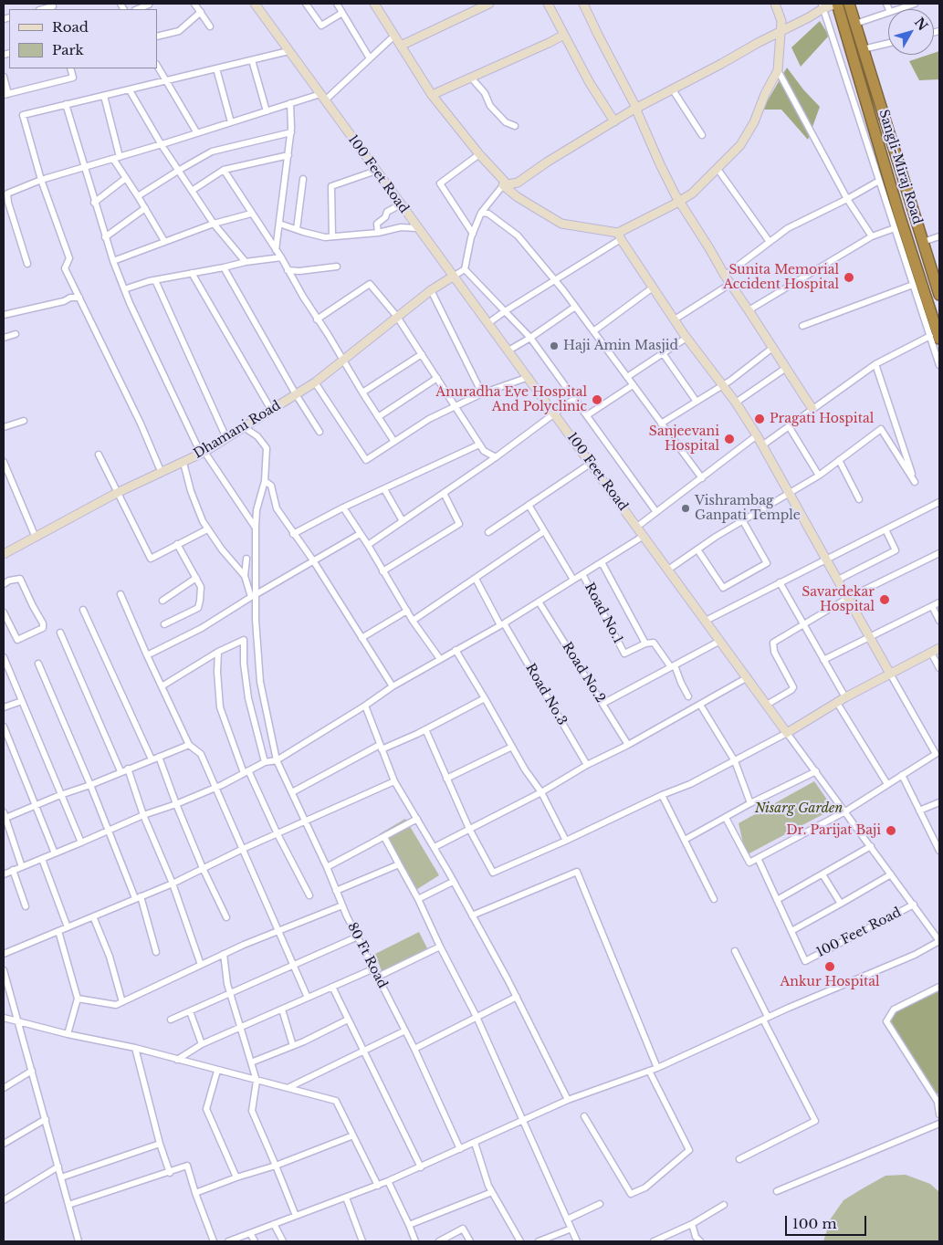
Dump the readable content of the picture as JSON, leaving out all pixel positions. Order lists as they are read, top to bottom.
{
  "streets": {
    "highway": ["Sangli-Miraj Road"],
    "main road": ["100 Feet Road", "Dhamani Road"],
    "street": [
      "Road No.1",
      "Road No.2",
      "Road No.3",
      "80 Ft Road"
    ]
  },
  "crossings": [
    ["100 Feet Road", "Dhamani Road"],
    ["Dhamani Road", "80 Ft Road"]
  ],
  "parks": ["Nisarg Garden"],
  "places": [
    "Sunita Memorial Accident Hospital",
    "Haji Amin Masjid",
    "Anuradha Eye Hospital And Polyclinic",
    "Pragati Hospital",
    "Sanjeevani Hospital",
    "Vishrambag Ganpati Temple",
    "Savardekar Hospital",
    "Dr. Parijat Baji",
    "Ankur Hospital"
  ],
  "legend": ["Road", "Park"],
  "scale_bar": "100 m",
  "north": "top right"
}
